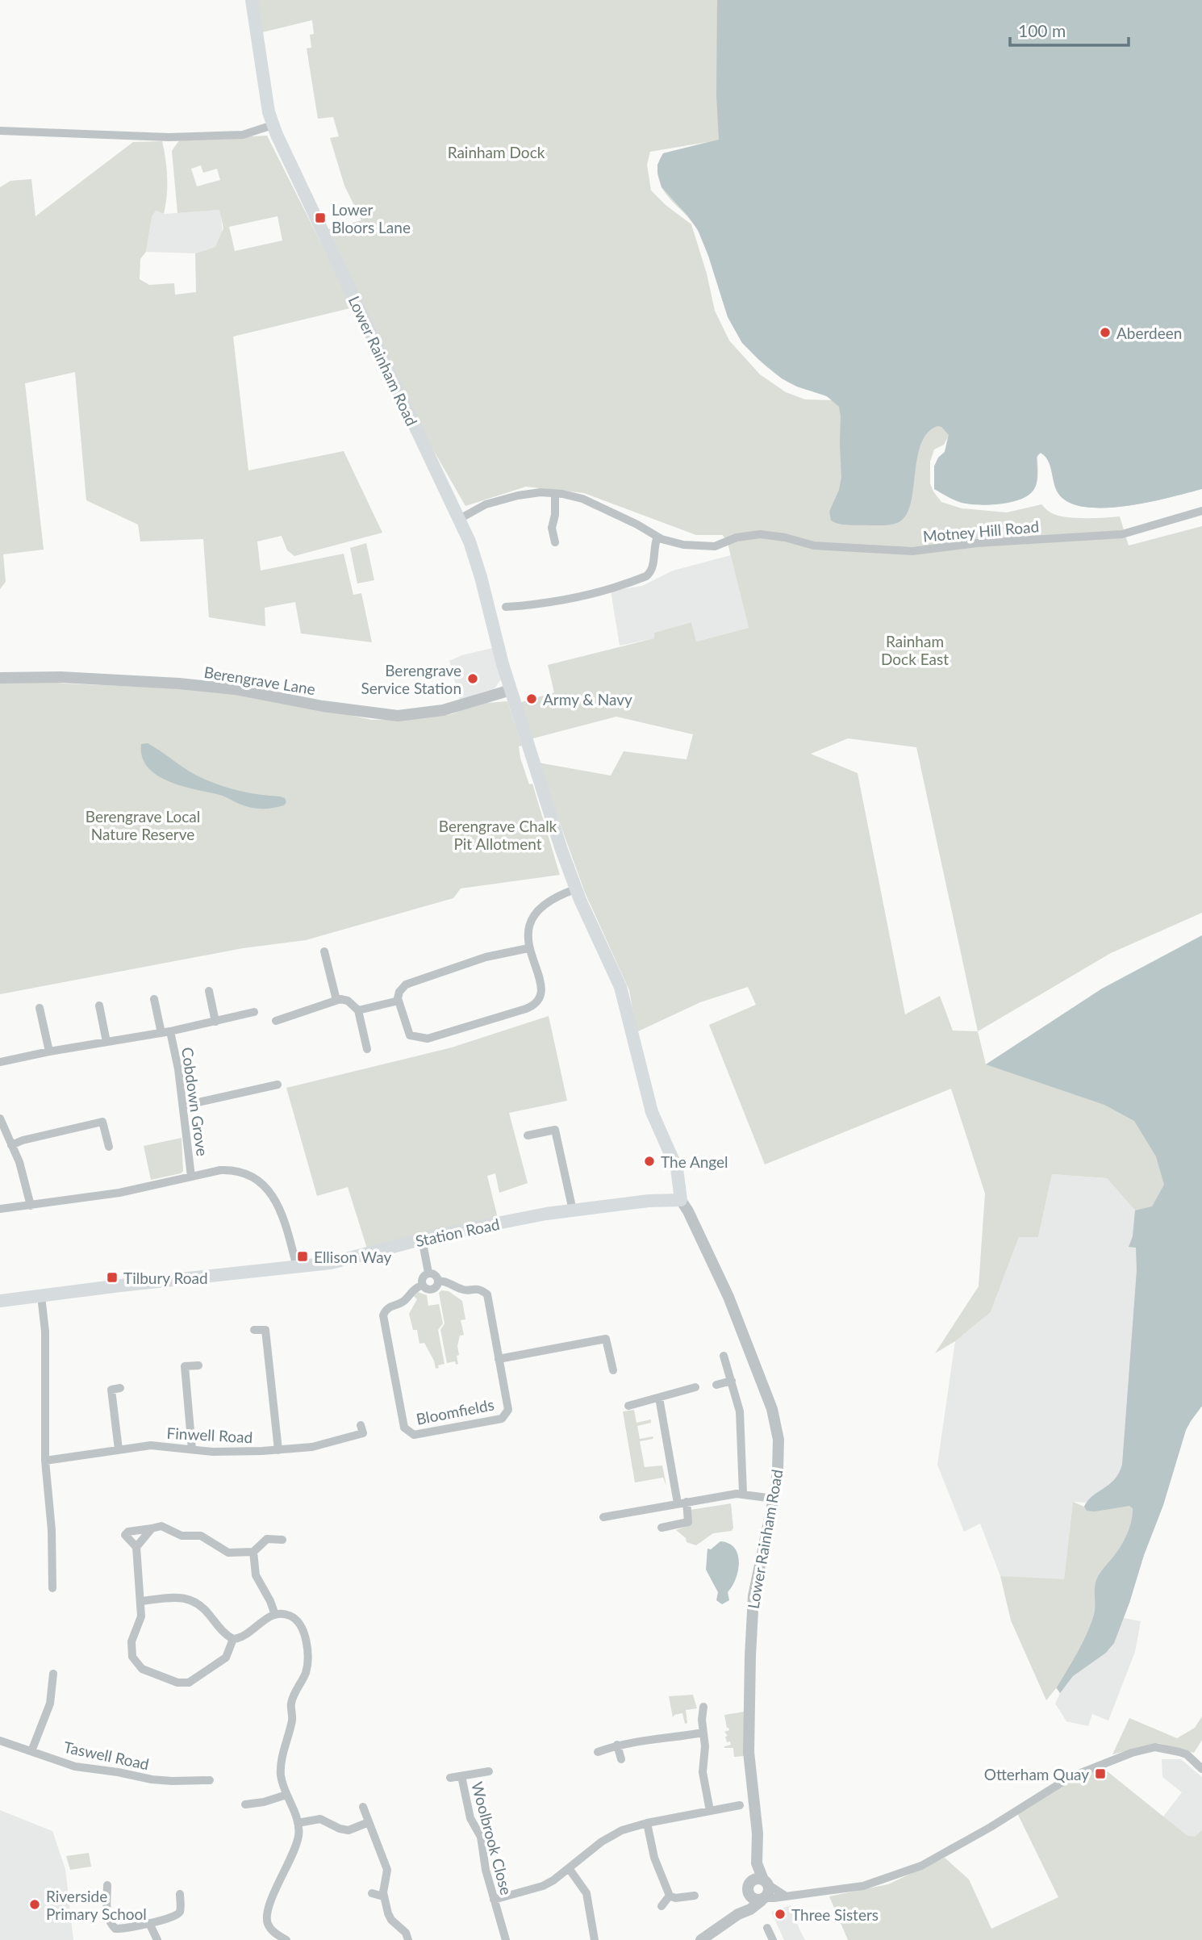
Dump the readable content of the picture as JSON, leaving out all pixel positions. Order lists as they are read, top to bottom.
{
  "streets": {
    "main road": ["Lower Rainham Road", "Station Road"],
    "street": [
      "Motney Hill Road",
      "Berengrave Lane",
      "Cobdown Grove",
      "Bloomfields",
      "Finwell Road",
      "Taswell Road",
      "Woolbrook Close"
    ]
  },
  "crossings": [
    ["Lower Rainham Road", "Motney Hill Road"],
    ["Lower Rainham Road", "Berengrave Lane"],
    ["Lower Rainham Road", "Station Road"]
  ],
  "parks": [
    "Rainham Dock",
    "Rainham Dock East",
    "Berengrave Local Nature Reserve",
    "Berengrave Chalk Pit Allotment"
  ],
  "places": {
    "transit": [
      "Lower Bloors Lane",
      "Ellison Way",
      "Tilbury Road",
      "Otterham Quay"
    ],
    "other": [
      "Aberdeen",
      "Berengrave Service Station",
      "Army & Navy",
      "The Angel",
      "Riverside Primary School",
      "Three Sisters"
    ]
  },
  "scale_bar": "100 m"
}
